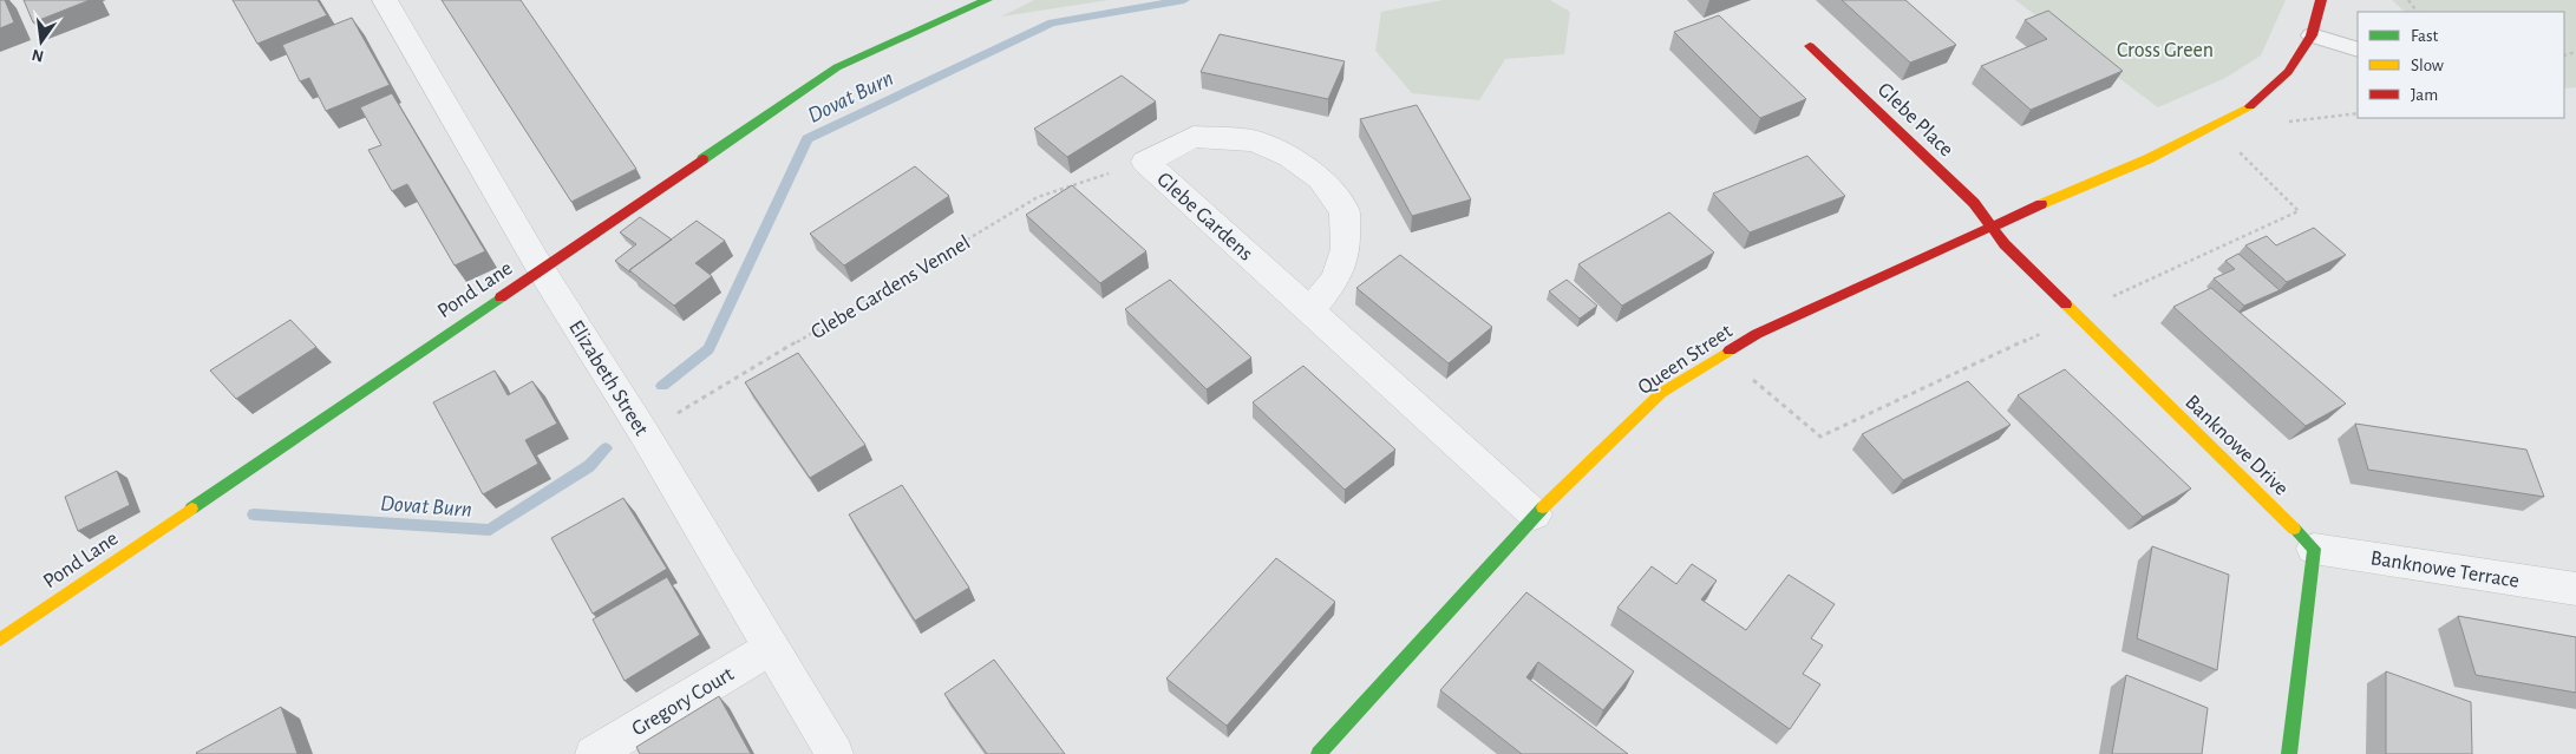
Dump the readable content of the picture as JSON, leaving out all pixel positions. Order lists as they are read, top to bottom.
{
  "streets": {
    "street": [
      "Glebe Place",
      "Glebe Gardens",
      "Pond Lane",
      "Queen Street",
      "Elizabeth Street",
      "Banknowe Drive",
      "Banknowe Terrace",
      "Gregory Court"
    ],
    "path": ["Glebe Gardens Vennel"]
  },
  "crossings": [
    ["Glebe Place", "Queen Street"],
    ["Glebe Place", "Banknowe Drive"],
    ["Glebe Gardens", "Glebe Gardens Vennel"],
    ["Glebe Gardens", "Queen Street"],
    ["Glebe Gardens Vennel", "Elizabeth Street"],
    ["Pond Lane", "Elizabeth Street"],
    ["Queen Street", "Banknowe Drive"],
    ["Elizabeth Street", "Gregory Court"],
    ["Banknowe Drive", "Banknowe Terrace"]
  ],
  "water": ["Dovat Burn"],
  "parks": ["Cross Green"],
  "legend": ["Fast", "Slow", "Jam"],
  "north": "bottom"
}
